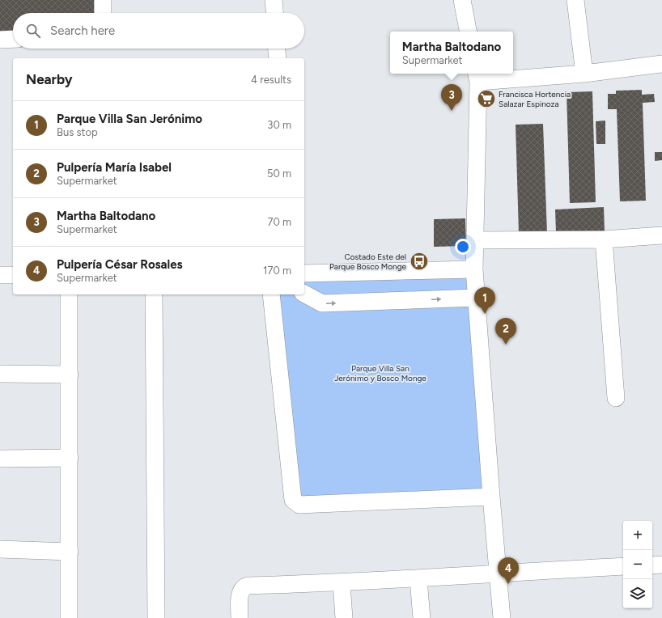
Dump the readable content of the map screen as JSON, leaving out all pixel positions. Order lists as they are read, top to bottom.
{
  "parks": ["Parque Villa San Jerónimo y Bosco Monge"],
  "places": {
    "supermarket": ["Francisca Hortencia Salazar Espinoza"],
    "bus stop": ["Costado Este del Parque Bosco Monge"]
  },
  "page": {
    "search": "Search here",
    "popup": ["Martha Baltodano", "Supermarket"],
    "heading": ["Nearby", "4 results"],
    "pins": [
      "3",
      "1",
      "2",
      "4"
    ],
    "list": [
      {
        "mark": "1",
        "name": "Parque Villa San Jerónimo",
        "note": "Bus stop",
        "value": "30 m"
      },
      {
        "mark": "2",
        "name": "Pulpería María Isabel",
        "note": "Supermarket",
        "value": "50 m"
      },
      {
        "mark": "3",
        "name": "Martha Baltodano",
        "note": "Supermarket",
        "value": "70 m"
      },
      {
        "mark": "4",
        "name": "Pulpería César Rosales",
        "note": "Supermarket",
        "value": "170 m"
      }
    ],
    "map_buttons": ["+", "−"]
  }
}
